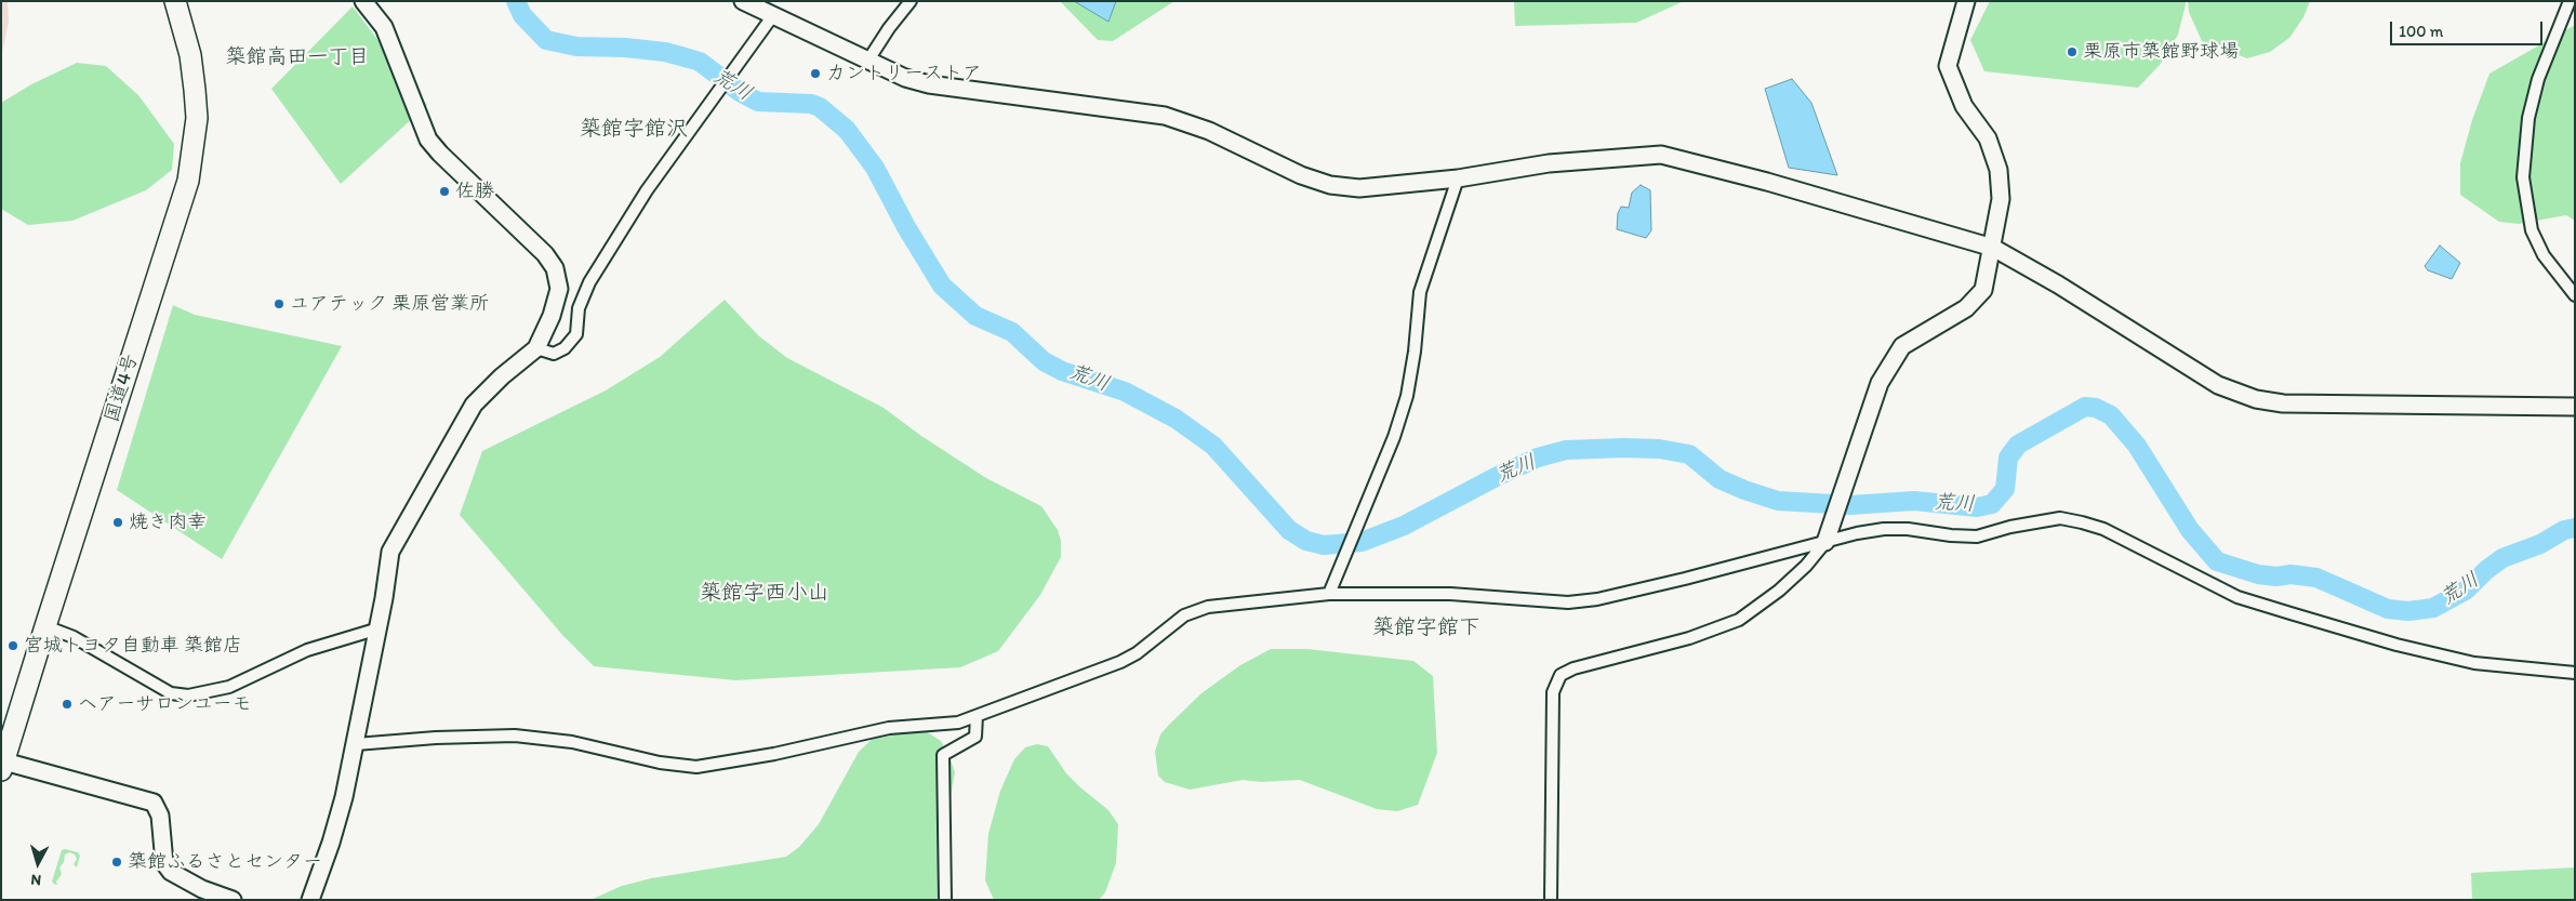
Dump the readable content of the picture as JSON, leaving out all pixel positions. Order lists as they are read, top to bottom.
{
  "streets": {
    "highway": ["国道4号"]
  },
  "districts": [
    "築館高田一丁目",
    "築館字館沢",
    "築館字西小山",
    "築館字館下"
  ],
  "water": ["荒川"],
  "places": [
    "栗原市築館野球場",
    "カントリーストア",
    "佐勝",
    "ユアテック 栗原営業所",
    "焼き肉幸",
    "宮城トヨタ自動車 築館店",
    "ヘアーサロンユーモ",
    "築館ふるさとセンター"
  ],
  "scale_bar": "100 m",
  "north": "bottom"
}
